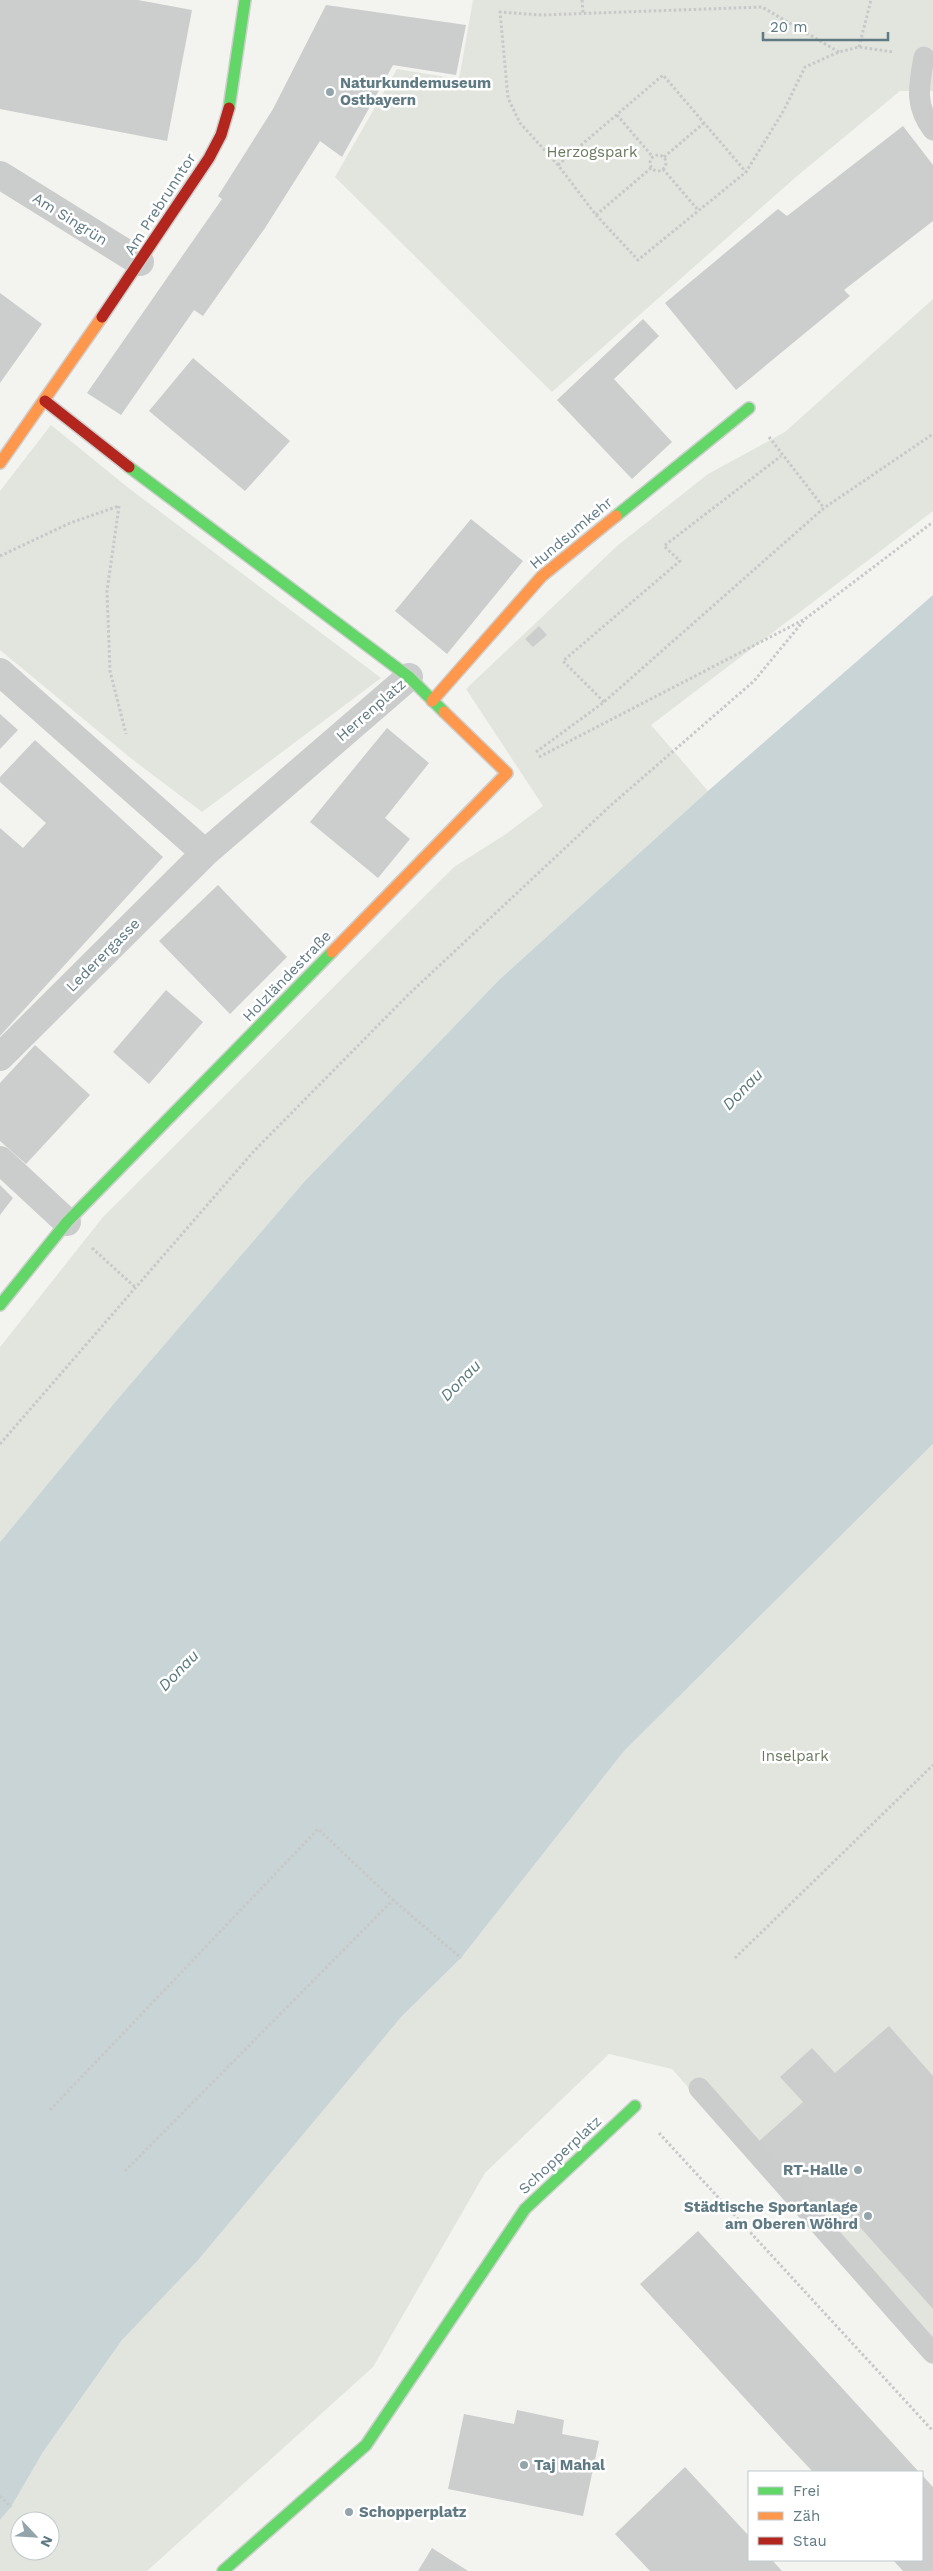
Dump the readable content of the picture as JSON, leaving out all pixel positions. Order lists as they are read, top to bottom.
{
  "streets": {
    "street": [
      "Am Prebrunntor",
      "Am Singrün",
      "Hundsumkehr",
      "Herrenplatz",
      "Lederergasse",
      "Holzländestraße",
      "Schopperplatz"
    ]
  },
  "crossings": [
    ["Am Prebrunntor", "Am Singrün"],
    ["Am Prebrunntor", "Herrenplatz"],
    ["Herrenplatz", "Lederergasse"]
  ],
  "water": ["Donau"],
  "parks": ["Herzogspark", "Inselpark"],
  "places": [
    "Naturkundemuseum Ostbayern",
    "RT-Halle",
    "Städtische Sportanlage am Oberen Wöhrd",
    "Taj Mahal",
    "Schopperplatz"
  ],
  "legend": ["Frei", "Zäh", "Stau"],
  "scale_bar": "20 m",
  "north": "bottom right"
}
